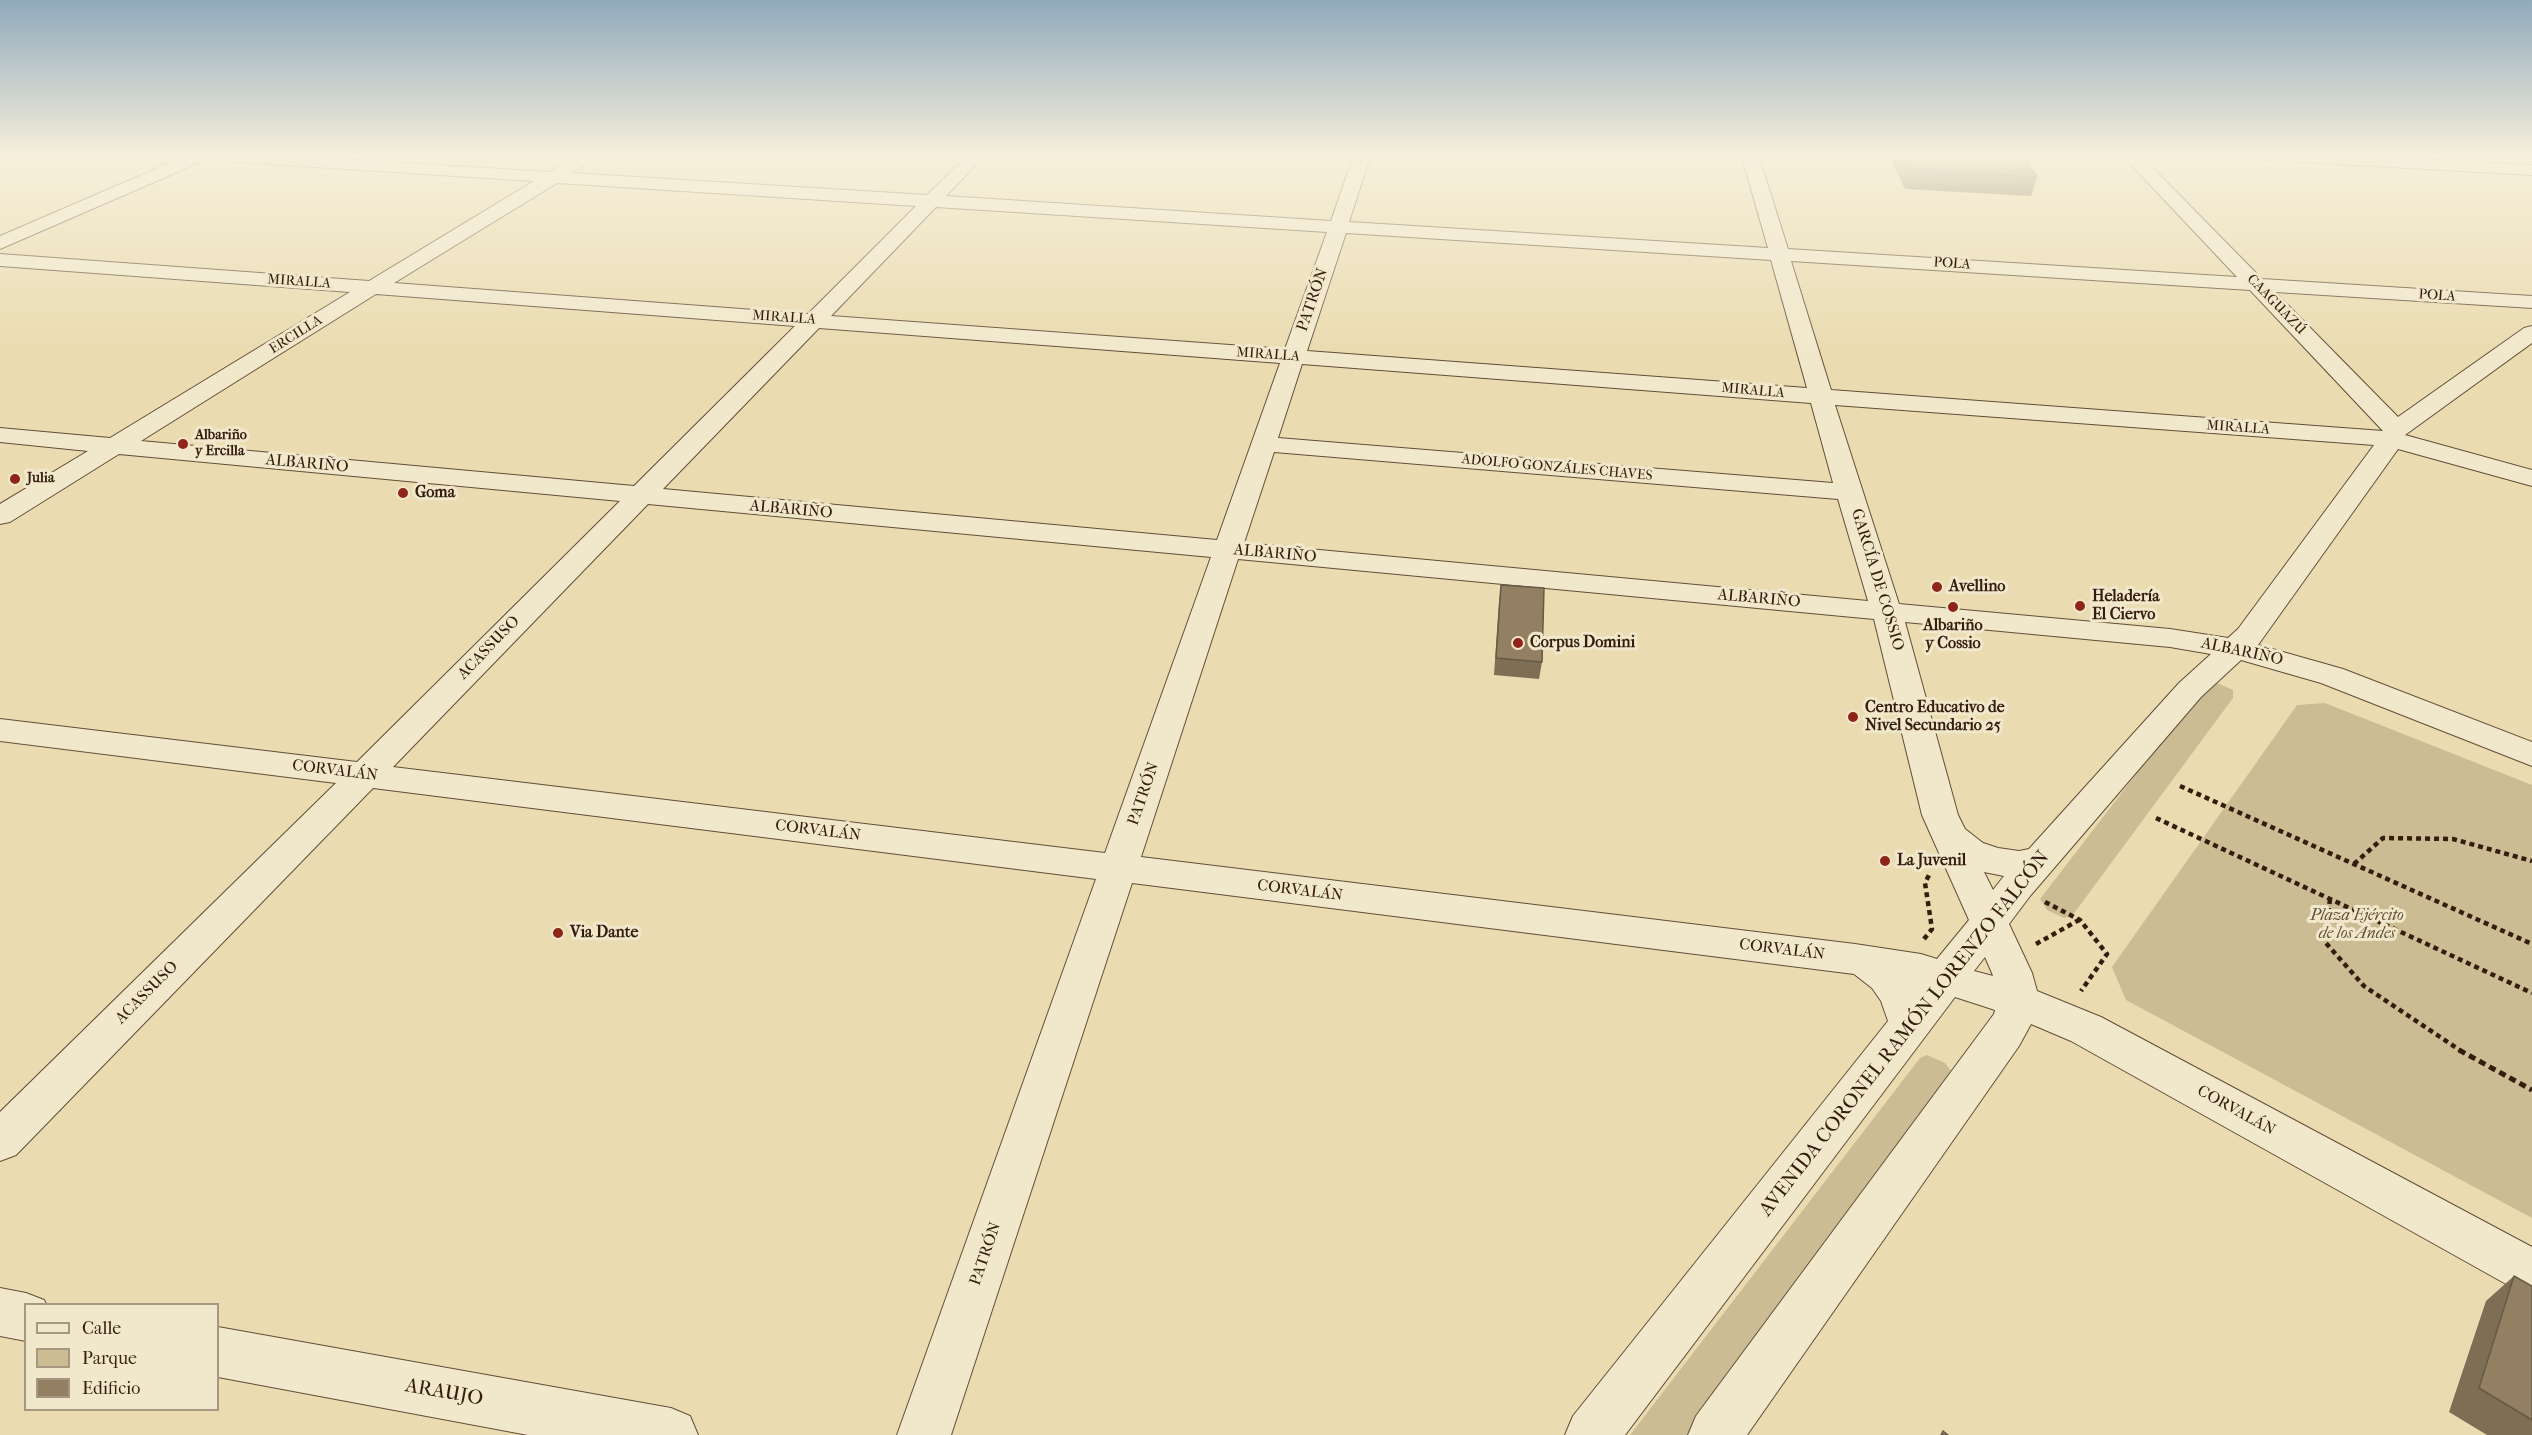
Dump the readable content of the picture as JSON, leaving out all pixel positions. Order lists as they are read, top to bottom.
{
  "streets": {
    "street": [
      "POLA",
      "MIRALLA",
      "PATRÓN",
      "CAAGUAZÚ",
      "ERCILLA",
      "ALBARIÑO",
      "ADOLFO GONZÁLES CHAVES",
      "GARCÍA DE COSSIO",
      "ACASSUSO",
      "CORVALÁN",
      "AVENIDA CORONEL RAMÓN LORENZO FALCÓN",
      "ARAUJO"
    ]
  },
  "crossings": [
    ["POLA", "PATRÓN"],
    ["POLA", "CAAGUAZÚ"],
    ["POLA", "GARCÍA DE COSSIO"],
    ["MIRALLA", "PATRÓN"],
    ["MIRALLA", "CAAGUAZÚ"],
    ["MIRALLA", "ERCILLA"],
    ["MIRALLA", "GARCÍA DE COSSIO"],
    ["MIRALLA", "ACASSUSO"],
    ["MIRALLA", "AVENIDA CORONEL RAMÓN LORENZO FALCÓN"],
    ["PATRÓN", "ALBARIÑO"],
    ["PATRÓN", "ADOLFO GONZÁLES CHAVES"],
    ["PATRÓN", "CORVALÁN"],
    ["CAAGUAZÚ", "AVENIDA CORONEL RAMÓN LORENZO FALCÓN"],
    ["ERCILLA", "ALBARIÑO"],
    ["ALBARIÑO", "GARCÍA DE COSSIO"],
    ["ALBARIÑO", "ACASSUSO"],
    ["ALBARIÑO", "AVENIDA CORONEL RAMÓN LORENZO FALCÓN"],
    ["ADOLFO GONZÁLES CHAVES", "GARCÍA DE COSSIO"],
    ["GARCÍA DE COSSIO", "CORVALÁN"],
    ["GARCÍA DE COSSIO", "AVENIDA CORONEL RAMÓN LORENZO FALCÓN"],
    ["ACASSUSO", "CORVALÁN"],
    ["CORVALÁN", "AVENIDA CORONEL RAMÓN LORENZO FALCÓN"]
  ],
  "parks": ["Plaza Ejército de los Andes"],
  "places": [
    "Albariño y Ercilla",
    "Julia",
    "Goma",
    "Avellino",
    "Heladería El Ciervo",
    "Albariño y Cossio",
    "Corpus Domini",
    "Centro Educativo de Nivel Secundario 25",
    "La Juvenil",
    "Via Dante"
  ],
  "legend": ["Calle", "Parque", "Edificio"]
}
